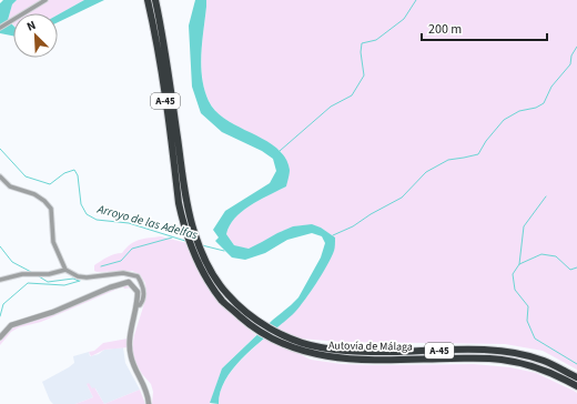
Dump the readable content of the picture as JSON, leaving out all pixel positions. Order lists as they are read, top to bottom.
{
  "streets": {
    "highway": ["A-45", "Autovía de Málaga"]
  },
  "water": ["Arroyo de las Adelfas"],
  "scale_bar": "200 m",
  "north": "top left"
}
